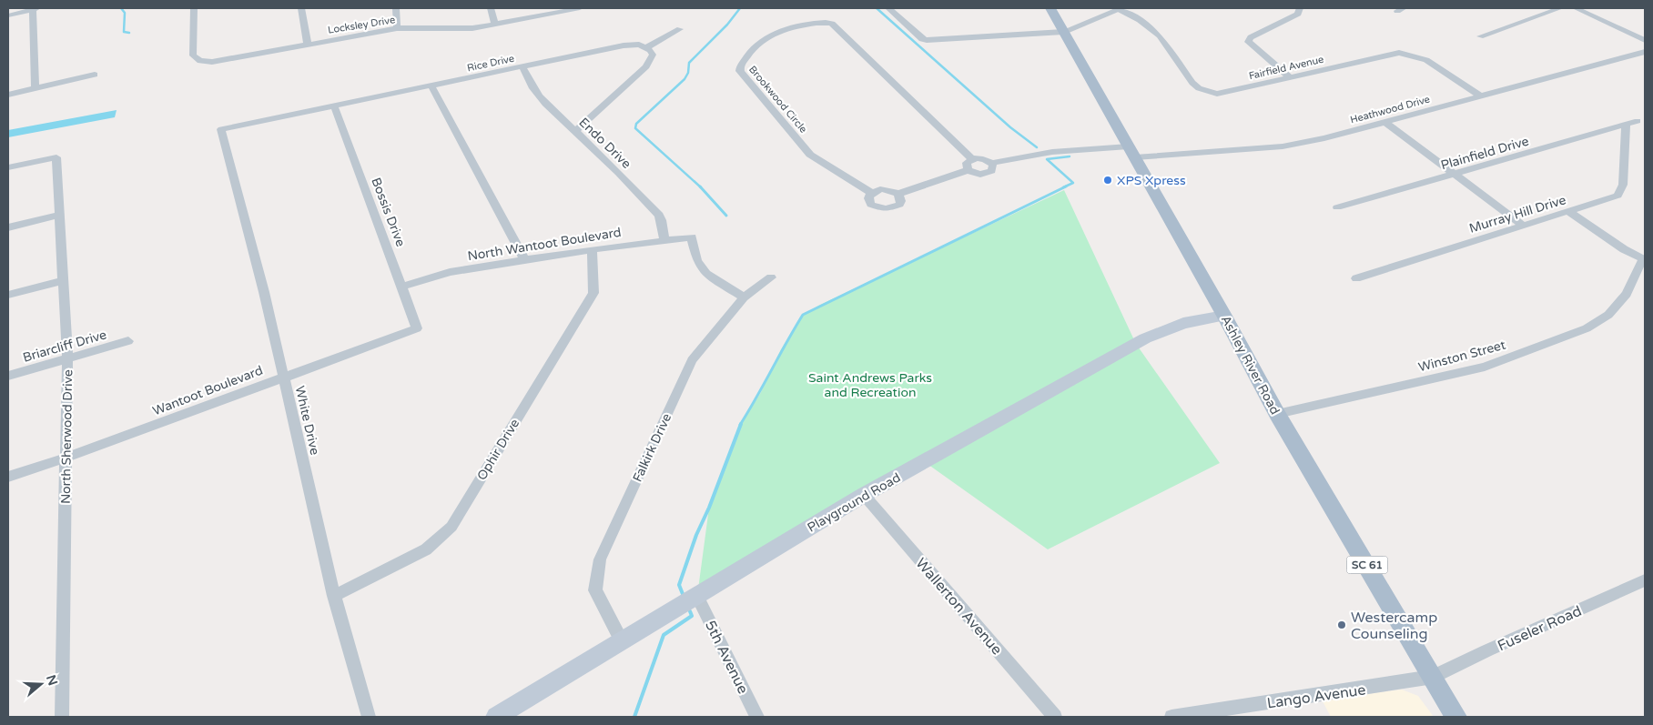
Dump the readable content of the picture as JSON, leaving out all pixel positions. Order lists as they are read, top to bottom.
{
  "streets": {
    "main road": ["Ashley River Road", "Playground Road", "SC 61"],
    "street": [
      "Locksley Drive",
      "Rice Drive",
      "Fairfield Avenue",
      "Brookwood Circle",
      "Heathwood Drive",
      "Endo Drive",
      "Plainfield Drive",
      "Bossis Drive",
      "Murray Hill Drive",
      "North Wantoot Boulevard",
      "Briarcliff Drive",
      "Winston Street",
      "Wantoot Boulevard",
      "White Drive",
      "North Sherwood Drive",
      "Falkirk Drive",
      "Ophir Drive",
      "Wallerton Avenue",
      "Fuseler Road",
      "5th Avenue",
      "Lango Avenue"
    ]
  },
  "crossings": [
    ["Rice Drive", "Endo Drive"],
    ["Rice Drive", "Bossis Drive"],
    ["Rice Drive", "White Drive"],
    ["Fairfield Avenue", "Heathwood Drive"],
    ["Heathwood Drive", "Ashley River Road"],
    ["Endo Drive", "North Wantoot Boulevard"],
    ["Plainfield Drive", "Murray Hill Drive"],
    ["Bossis Drive", "North Wantoot Boulevard"],
    ["Bossis Drive", "Wantoot Boulevard"],
    ["North Wantoot Boulevard", "Falkirk Drive"],
    ["North Wantoot Boulevard", "Ophir Drive"],
    ["Briarcliff Drive", "North Sherwood Drive"],
    ["Winston Street", "Ashley River Road"],
    ["Ashley River Road", "Playground Road"],
    ["Ashley River Road", "Fuseler Road"],
    ["Ashley River Road", "Lango Avenue"],
    ["Wantoot Boulevard", "White Drive"],
    ["Wantoot Boulevard", "North Sherwood Drive"],
    ["White Drive", "Ophir Drive"],
    ["Falkirk Drive", "Playground Road"],
    ["Playground Road", "Wallerton Avenue"],
    ["Playground Road", "5th Avenue"],
    ["Fuseler Road", "Lango Avenue"]
  ],
  "parks": ["Saint Andrews Parks and Recreation"],
  "places": ["XPS Xpress", "Westercamp Counseling"],
  "north": "right"
}
